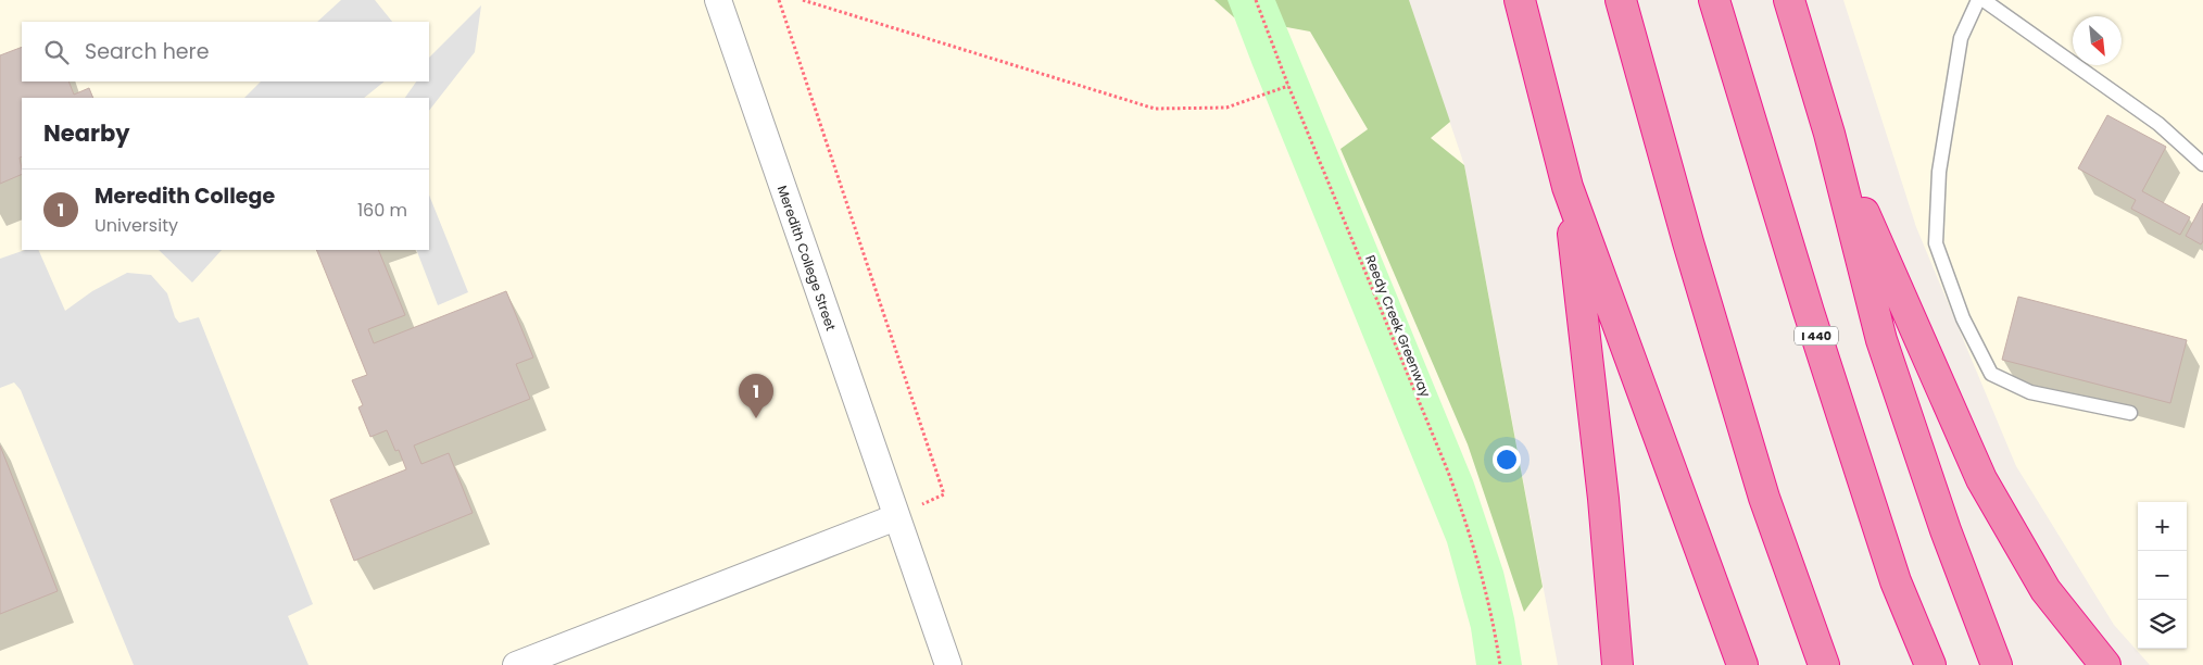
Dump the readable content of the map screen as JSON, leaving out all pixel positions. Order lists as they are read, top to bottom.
{
  "streets": {
    "highway": ["I 440"],
    "street": ["Meredith College Street"],
    "path": ["Reedy Creek Greenway"]
  },
  "north": "bottom right",
  "page": {
    "search": "Search here",
    "heading": "Nearby",
    "list": [
      {
        "mark": "1",
        "name": "Meredith College",
        "note": "University",
        "value": "160 m"
      }
    ],
    "pins": "1",
    "map_buttons": ["+", "−"]
  }
}
